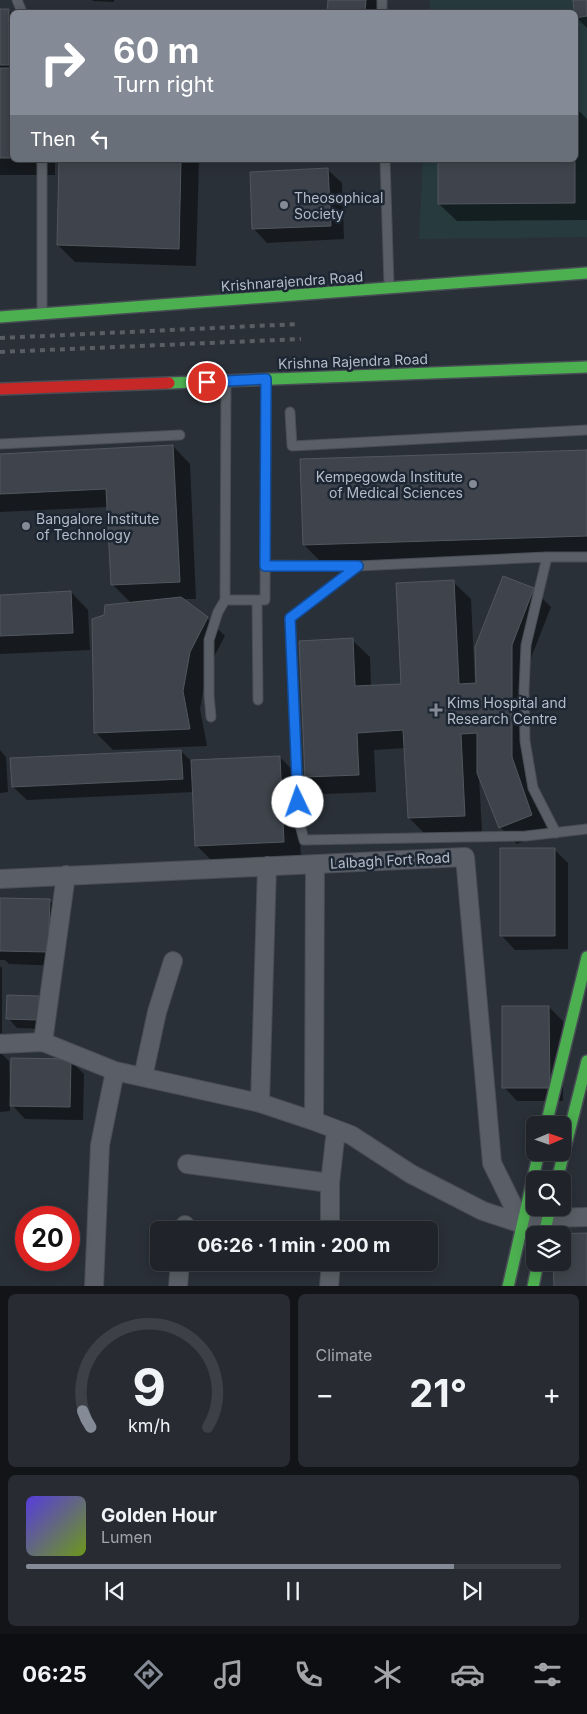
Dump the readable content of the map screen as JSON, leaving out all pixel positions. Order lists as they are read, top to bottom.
{
  "streets": {
    "main road": ["Krishnarajendra Road", "Krishna Rajendra Road"],
    "street": ["Lalbagh Fort Road"]
  },
  "places": {
    "other": ["Theosophical Society", "Kempegowda Institute of Medical Sciences", "Bangalore Institute of Technology"],
    "health": ["Kims Hospital and Research Centre"]
  },
  "north": "right",
  "page": {
    "turn": ["60 m", "Turn right"],
    "then": "Then",
    "limit": "20",
    "trip": "06:26 · 1 min · 200 m",
    "tile": "Climate",
    "heat": ["−", "21°", "+"],
    "song": ["Golden Hour", "Lumen"],
    "tabs": "06:25",
    "gauge": ["9", "km/h"]
  }
}
